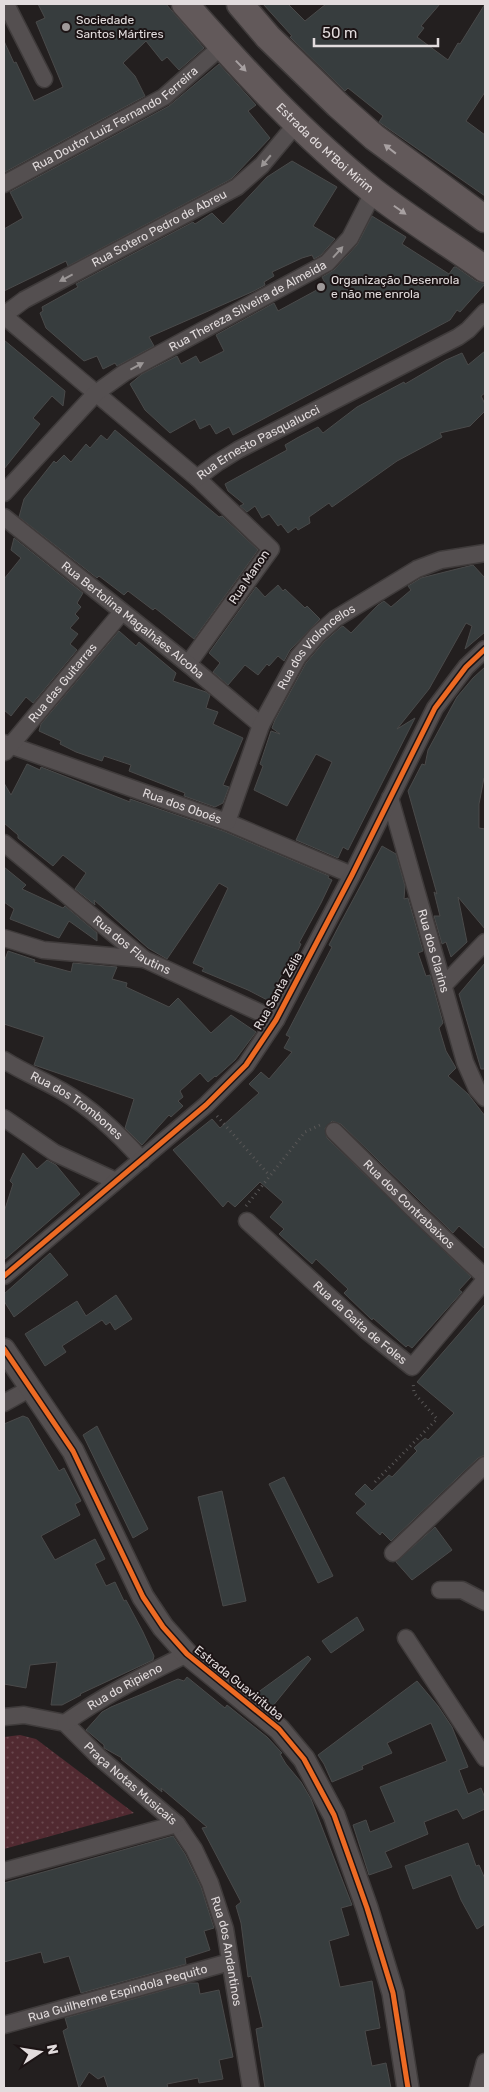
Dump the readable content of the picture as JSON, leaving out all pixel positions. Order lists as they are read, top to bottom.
{
  "streets": {
    "main road": ["Estrada do M'Boi Mirim"],
    "street": [
      "Rua Doutor Luiz Fernando Ferreira",
      "Rua Sotero Pedro de Abreu",
      "Rua Thereza Silveira de Almeida",
      "Rua Ernesto Pasqualucci",
      "Rua Manon",
      "Rua Bertolina Magalhães Alcoba",
      "Rua dos Violoncelos",
      "Rua das Guitarras",
      "Rua dos Oboés",
      "Rua dos Flautins",
      "Rua dos Clarins",
      "Rua Santa Zélia",
      "Rua dos Trombones",
      "Rua dos Contrabaixos",
      "Rua da Gaita de Foles",
      "Estrada Guavirituba",
      "Rua do Ripieno",
      "Praça Notas Musicais",
      "Rua dos Andantinos",
      "Rua Guilherme Espindola Pequito"
    ]
  },
  "crossings": [
    ["Rua Doutor Luiz Fernando Ferreira", "Estrada do M'Boi Mirim"],
    ["Estrada do M'Boi Mirim", "Rua Sotero Pedro de Abreu"],
    ["Estrada do M'Boi Mirim", "Rua Thereza Silveira de Almeida"],
    ["Rua Sotero Pedro de Abreu", "Rua Ernesto Pasqualucci"],
    ["Rua Thereza Silveira de Almeida", "Rua Ernesto Pasqualucci"],
    ["Rua Ernesto Pasqualucci", "Rua Manon"],
    ["Rua Manon", "Rua Bertolina Magalhães Alcoba"],
    ["Rua Bertolina Magalhães Alcoba", "Rua dos Violoncelos"],
    ["Rua Bertolina Magalhães Alcoba", "Rua das Guitarras"],
    ["Rua dos Violoncelos", "Rua dos Oboés"],
    ["Rua das Guitarras", "Rua dos Oboés"],
    ["Rua dos Oboés", "Rua Santa Zélia"],
    ["Rua dos Flautins", "Rua Santa Zélia"],
    ["Rua dos Clarins", "Rua Santa Zélia"],
    ["Rua Santa Zélia", "Rua dos Trombones"],
    ["Rua dos Contrabaixos", "Rua da Gaita de Foles"],
    ["Estrada Guavirituba", "Rua do Ripieno"],
    ["Rua do Ripieno", "Praça Notas Musicais"],
    ["Praça Notas Musicais", "Rua dos Andantinos"],
    ["Rua dos Andantinos", "Rua Guilherme Espindola Pequito"]
  ],
  "one_way": ["Rua Sotero Pedro de Abreu", "Rua Thereza Silveira de Almeida"],
  "places": ["Sociedade Santos Mártires", "Organização Desenrola e não me enrola"],
  "scale_bar": "50 m",
  "north": "right"
}
